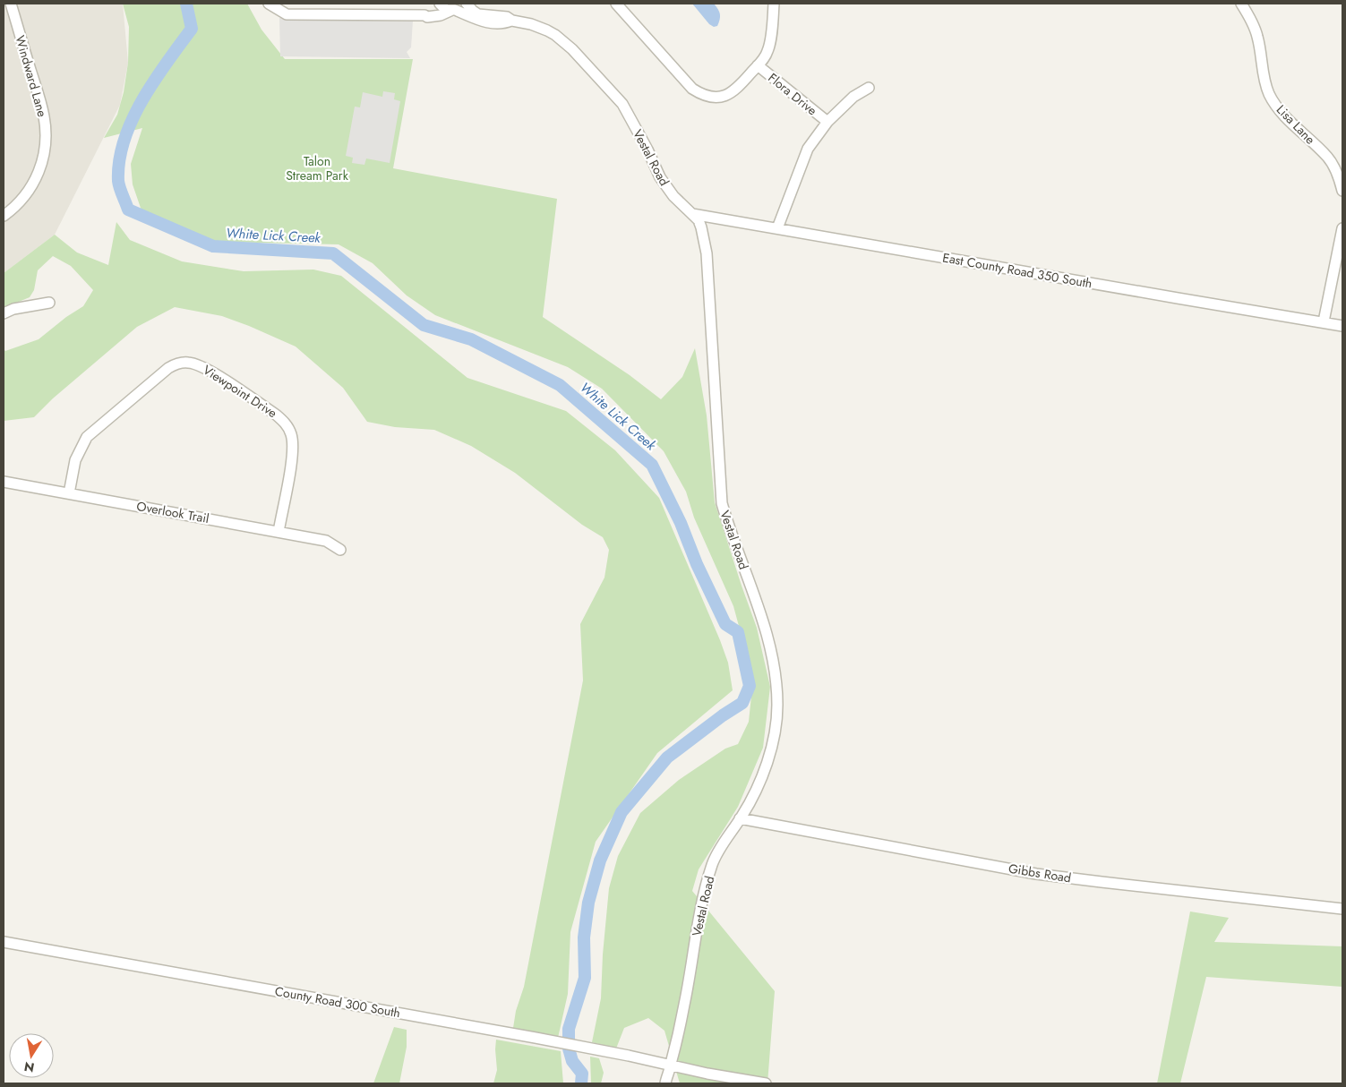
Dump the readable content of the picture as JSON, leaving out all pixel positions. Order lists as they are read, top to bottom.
{
  "streets": {
    "street": [
      "Windward Lane",
      "Flora Drive",
      "Lisa Lane",
      "Vestal Road",
      "East County Road 350 South",
      "Viewpoint Drive",
      "Overlook Trail",
      "Gibbs Road",
      "County Road 300 South"
    ]
  },
  "crossings": [
    ["Vestal Road", "East County Road 350 South"],
    ["Vestal Road", "Gibbs Road"],
    ["Vestal Road", "County Road 300 South"],
    ["Viewpoint Drive", "Overlook Trail"]
  ],
  "water": ["White Lick Creek"],
  "parks": ["Talon Stream Park"],
  "north": "bottom"
}
